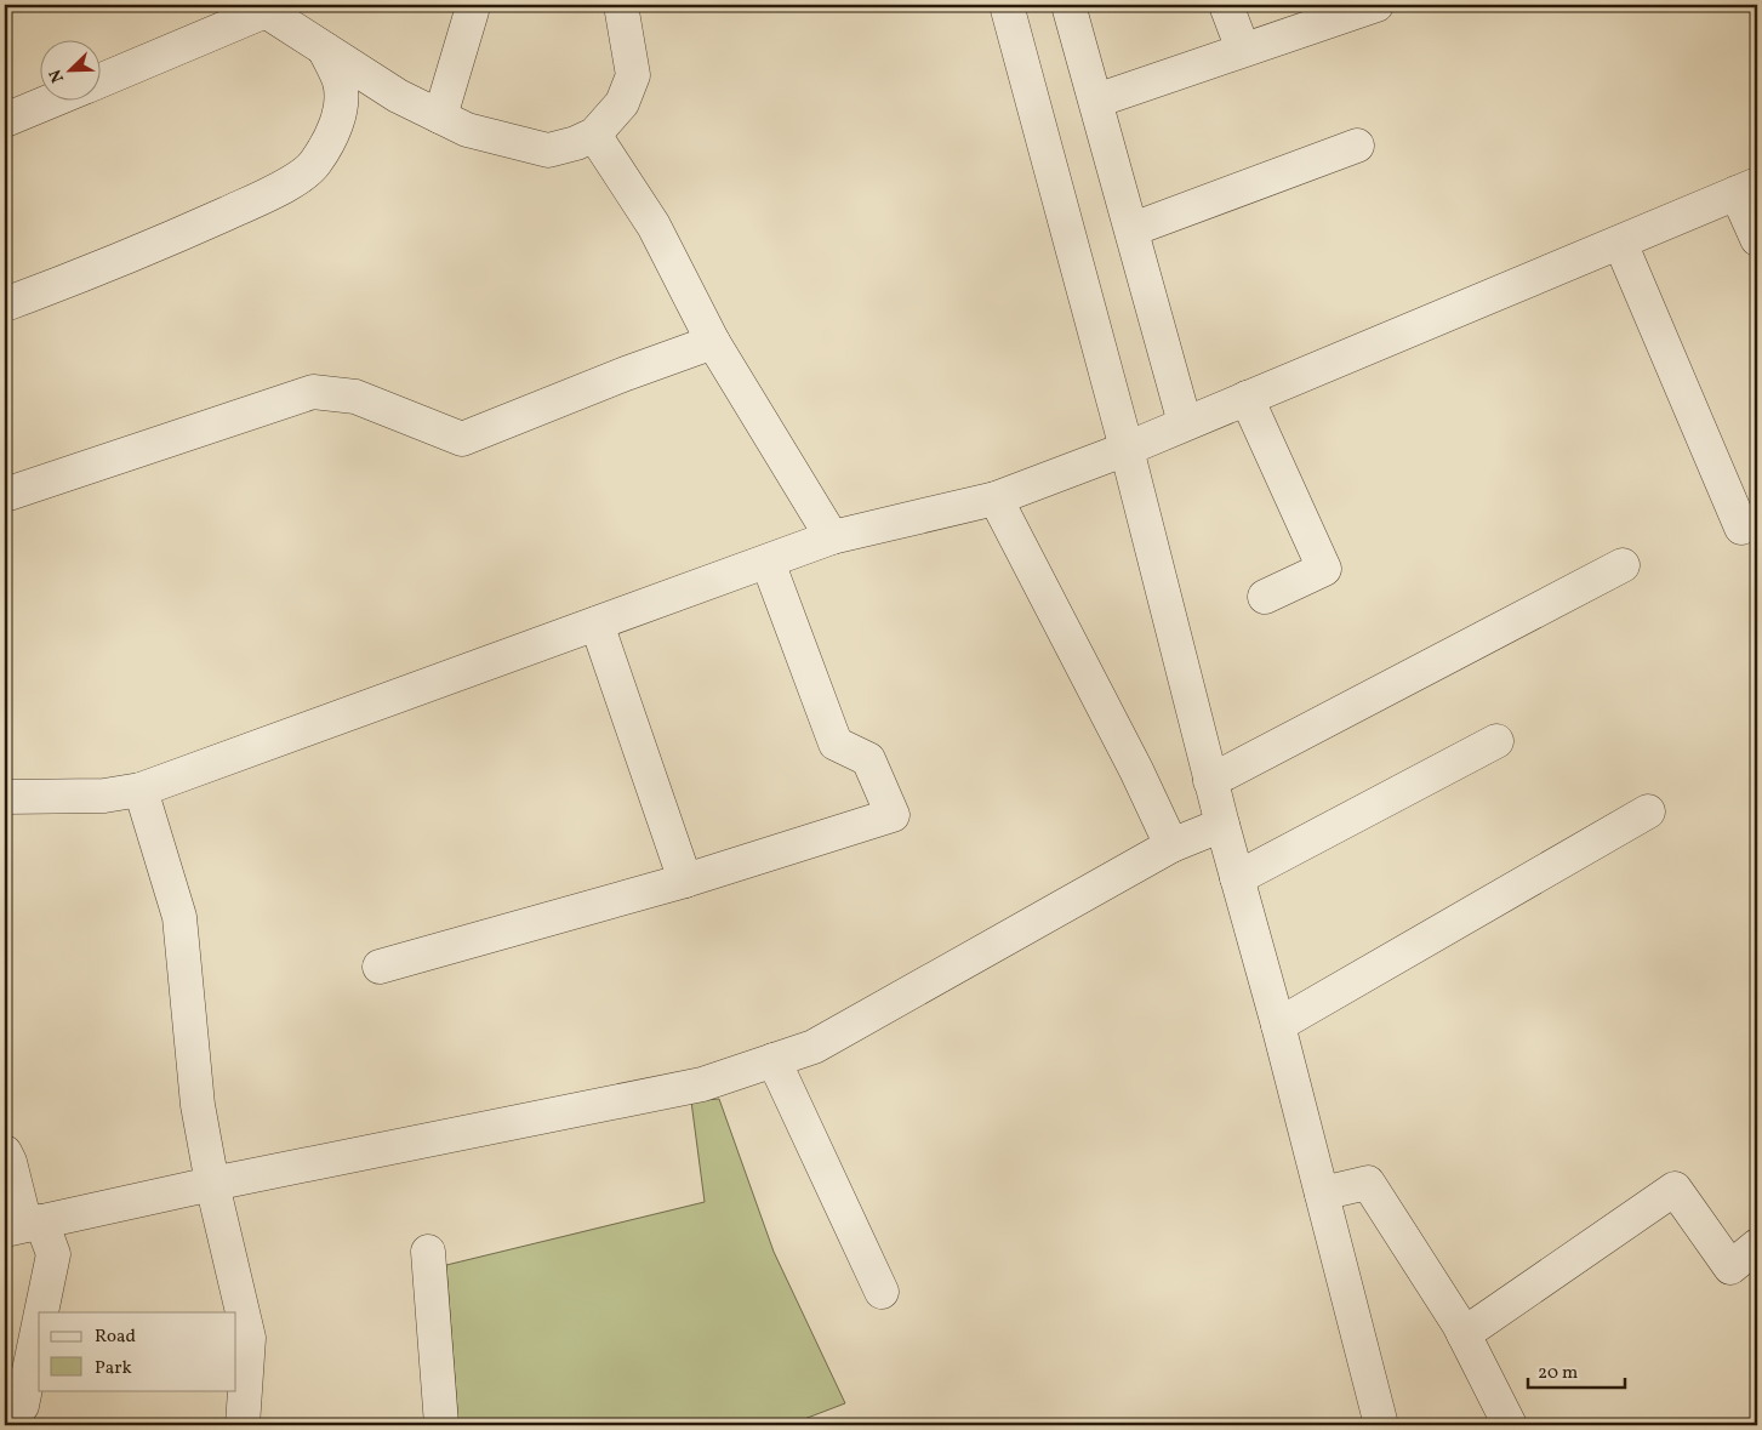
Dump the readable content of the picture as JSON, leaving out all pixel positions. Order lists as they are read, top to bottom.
{
  "legend": ["Road", "Park"],
  "scale_bar": "20 m",
  "north": "bottom left"
}
